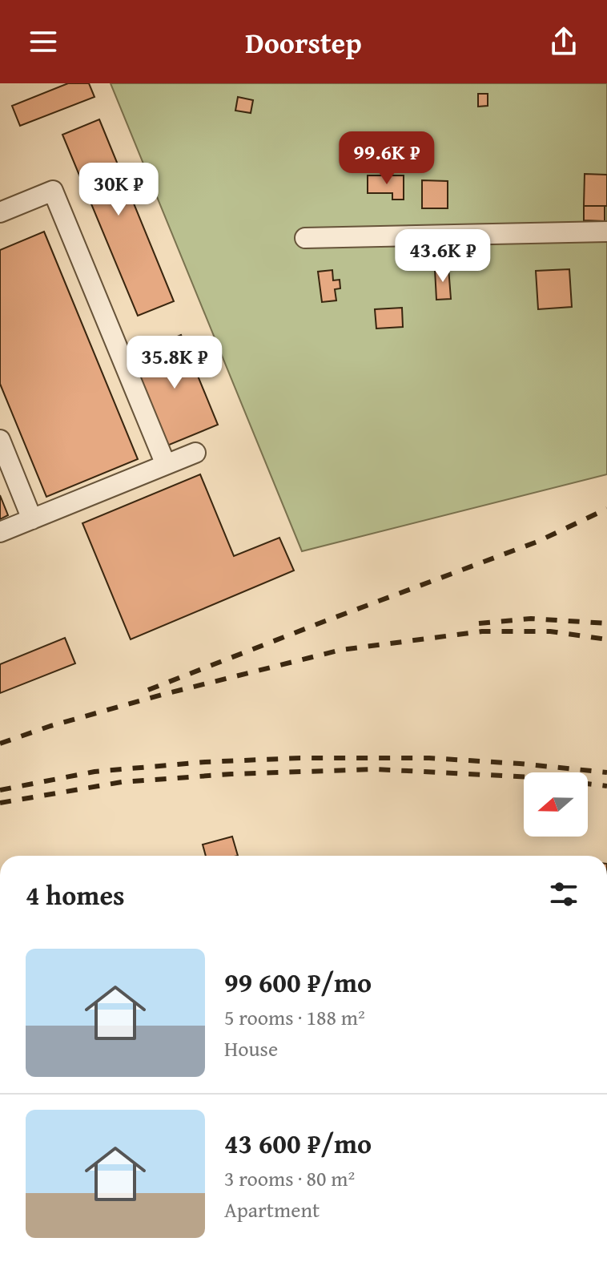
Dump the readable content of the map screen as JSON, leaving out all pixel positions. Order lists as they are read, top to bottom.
{
  "north": "left",
  "page": {
    "header": "Doorstep",
    "price": [
      "99.6K ₽",
      "30K ₽",
      "43.6K ₽",
      "35.8K ₽"
    ],
    "heading": "4 homes",
    "list": [
      {
        "name": "99 600 ₽/mo",
        "note": "5 rooms · 188 m² · House"
      },
      {
        "name": "43 600 ₽/mo",
        "note": "3 rooms · 80 m² · Apartment"
      }
    ]
  }
}
